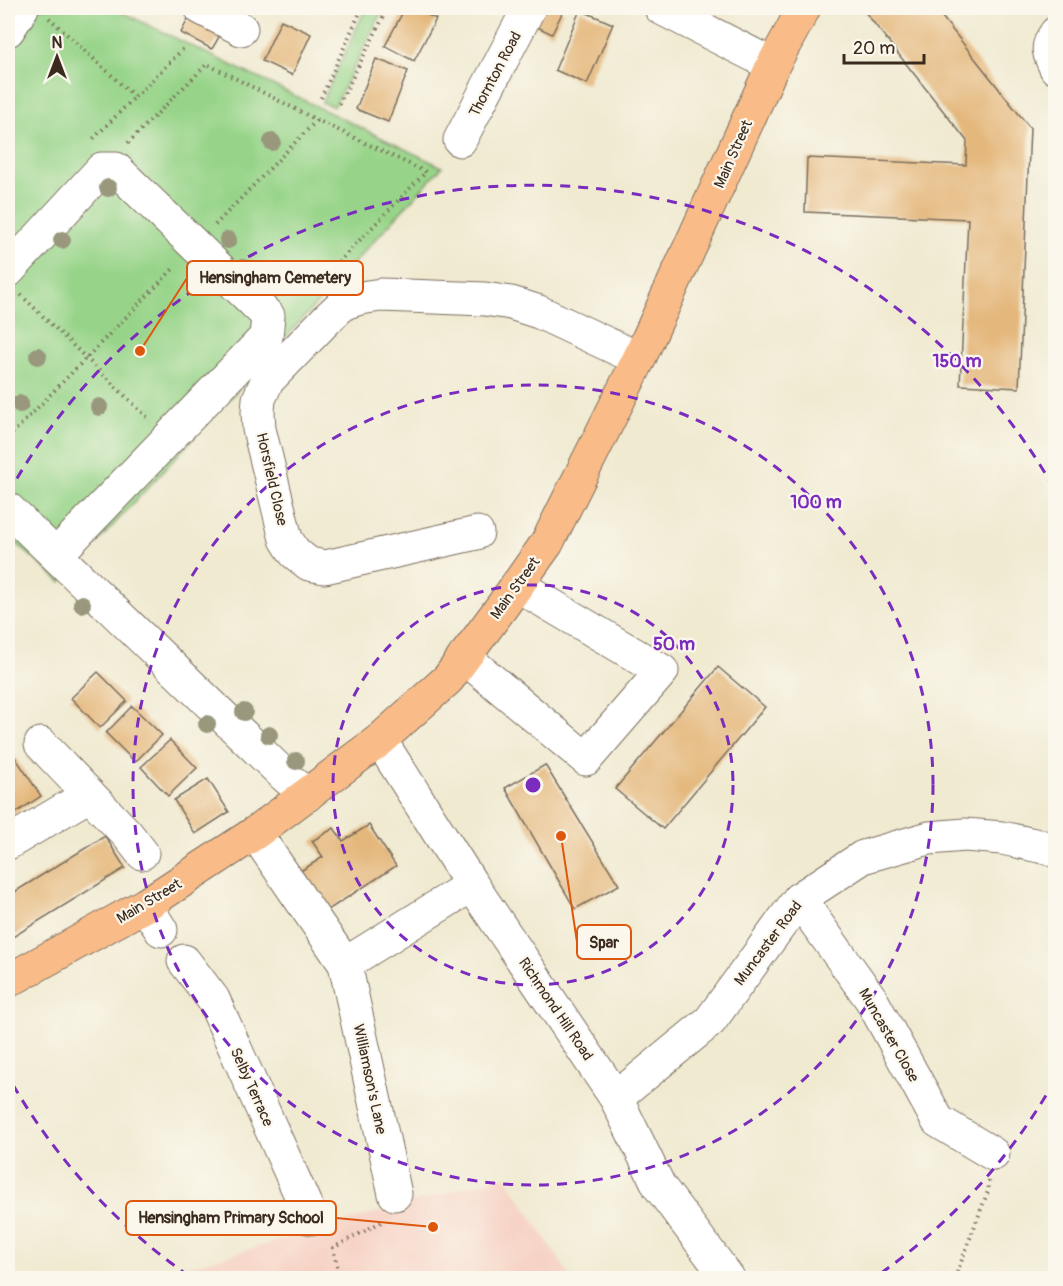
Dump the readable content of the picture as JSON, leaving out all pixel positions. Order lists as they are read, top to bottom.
{
  "streets": {
    "main road": ["Main Street"],
    "street": [
      "Thornton Road",
      "Horsfield Close",
      "Muncaster Road",
      "Richmond Hill Road",
      "Muncaster Close",
      "Williamson's Lane",
      "Selby Terrace"
    ]
  },
  "crossings": [
    ["Main Street", "Horsfield Close"],
    ["Main Street", "Richmond Hill Road"],
    ["Muncaster Road", "Richmond Hill Road"],
    ["Muncaster Road", "Muncaster Close"]
  ],
  "places": ["Hensingham Cemetery", "Spar", "Hensingham Primary School"],
  "scale_bar": "20 m",
  "north": "top",
  "rings": ["150 m", "100 m", "50 m"]
}
